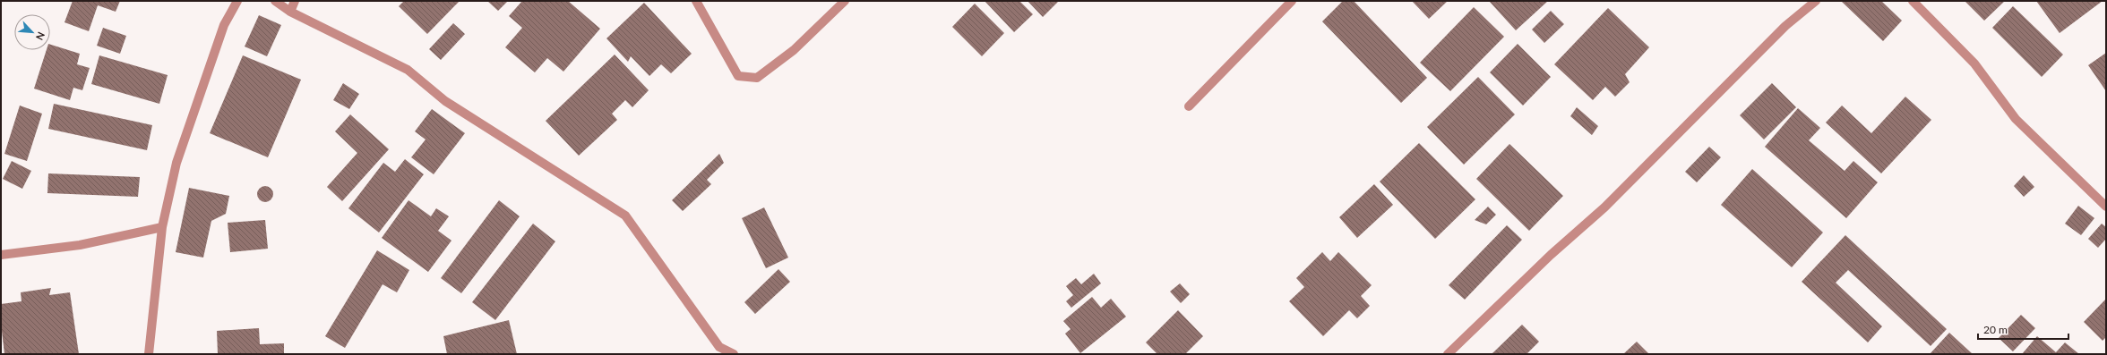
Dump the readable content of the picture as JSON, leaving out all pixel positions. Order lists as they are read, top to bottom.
{
  "scale_bar": "20 m",
  "north": "bottom right"
}
